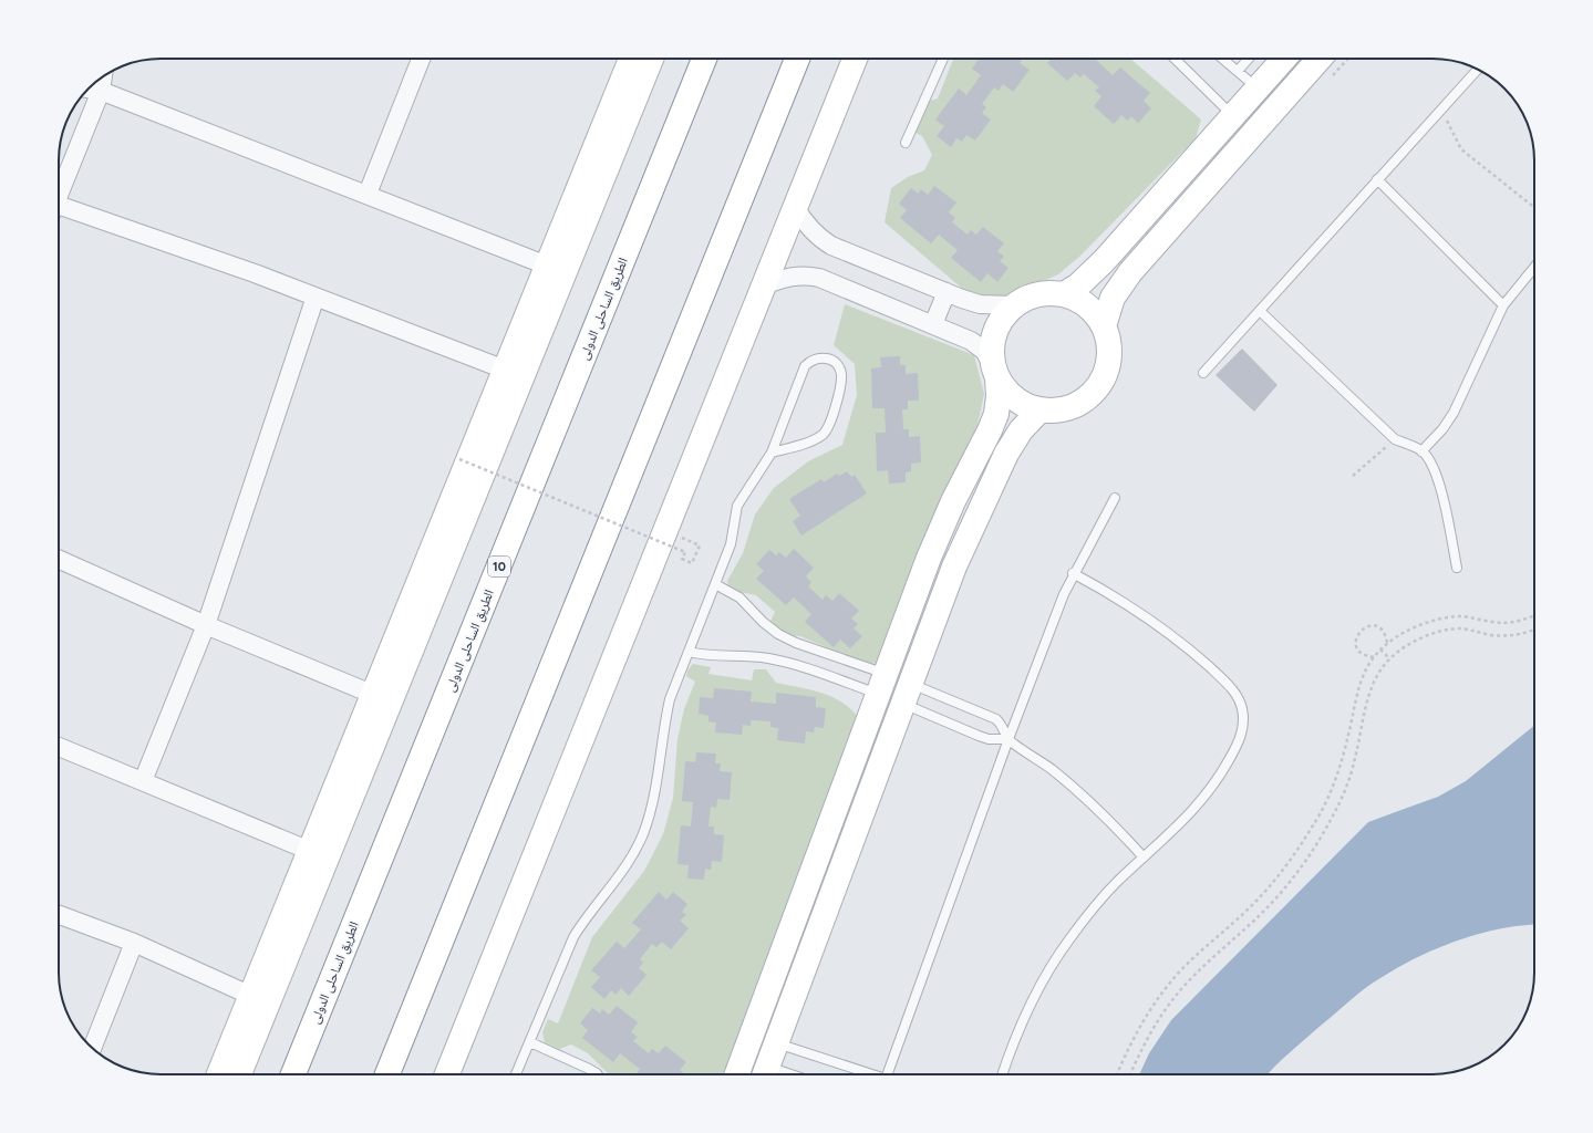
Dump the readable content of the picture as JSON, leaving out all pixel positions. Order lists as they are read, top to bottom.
{
  "streets": {
    "main road": ["الطريق الساحلى الدولى", "10"]
  }
}
